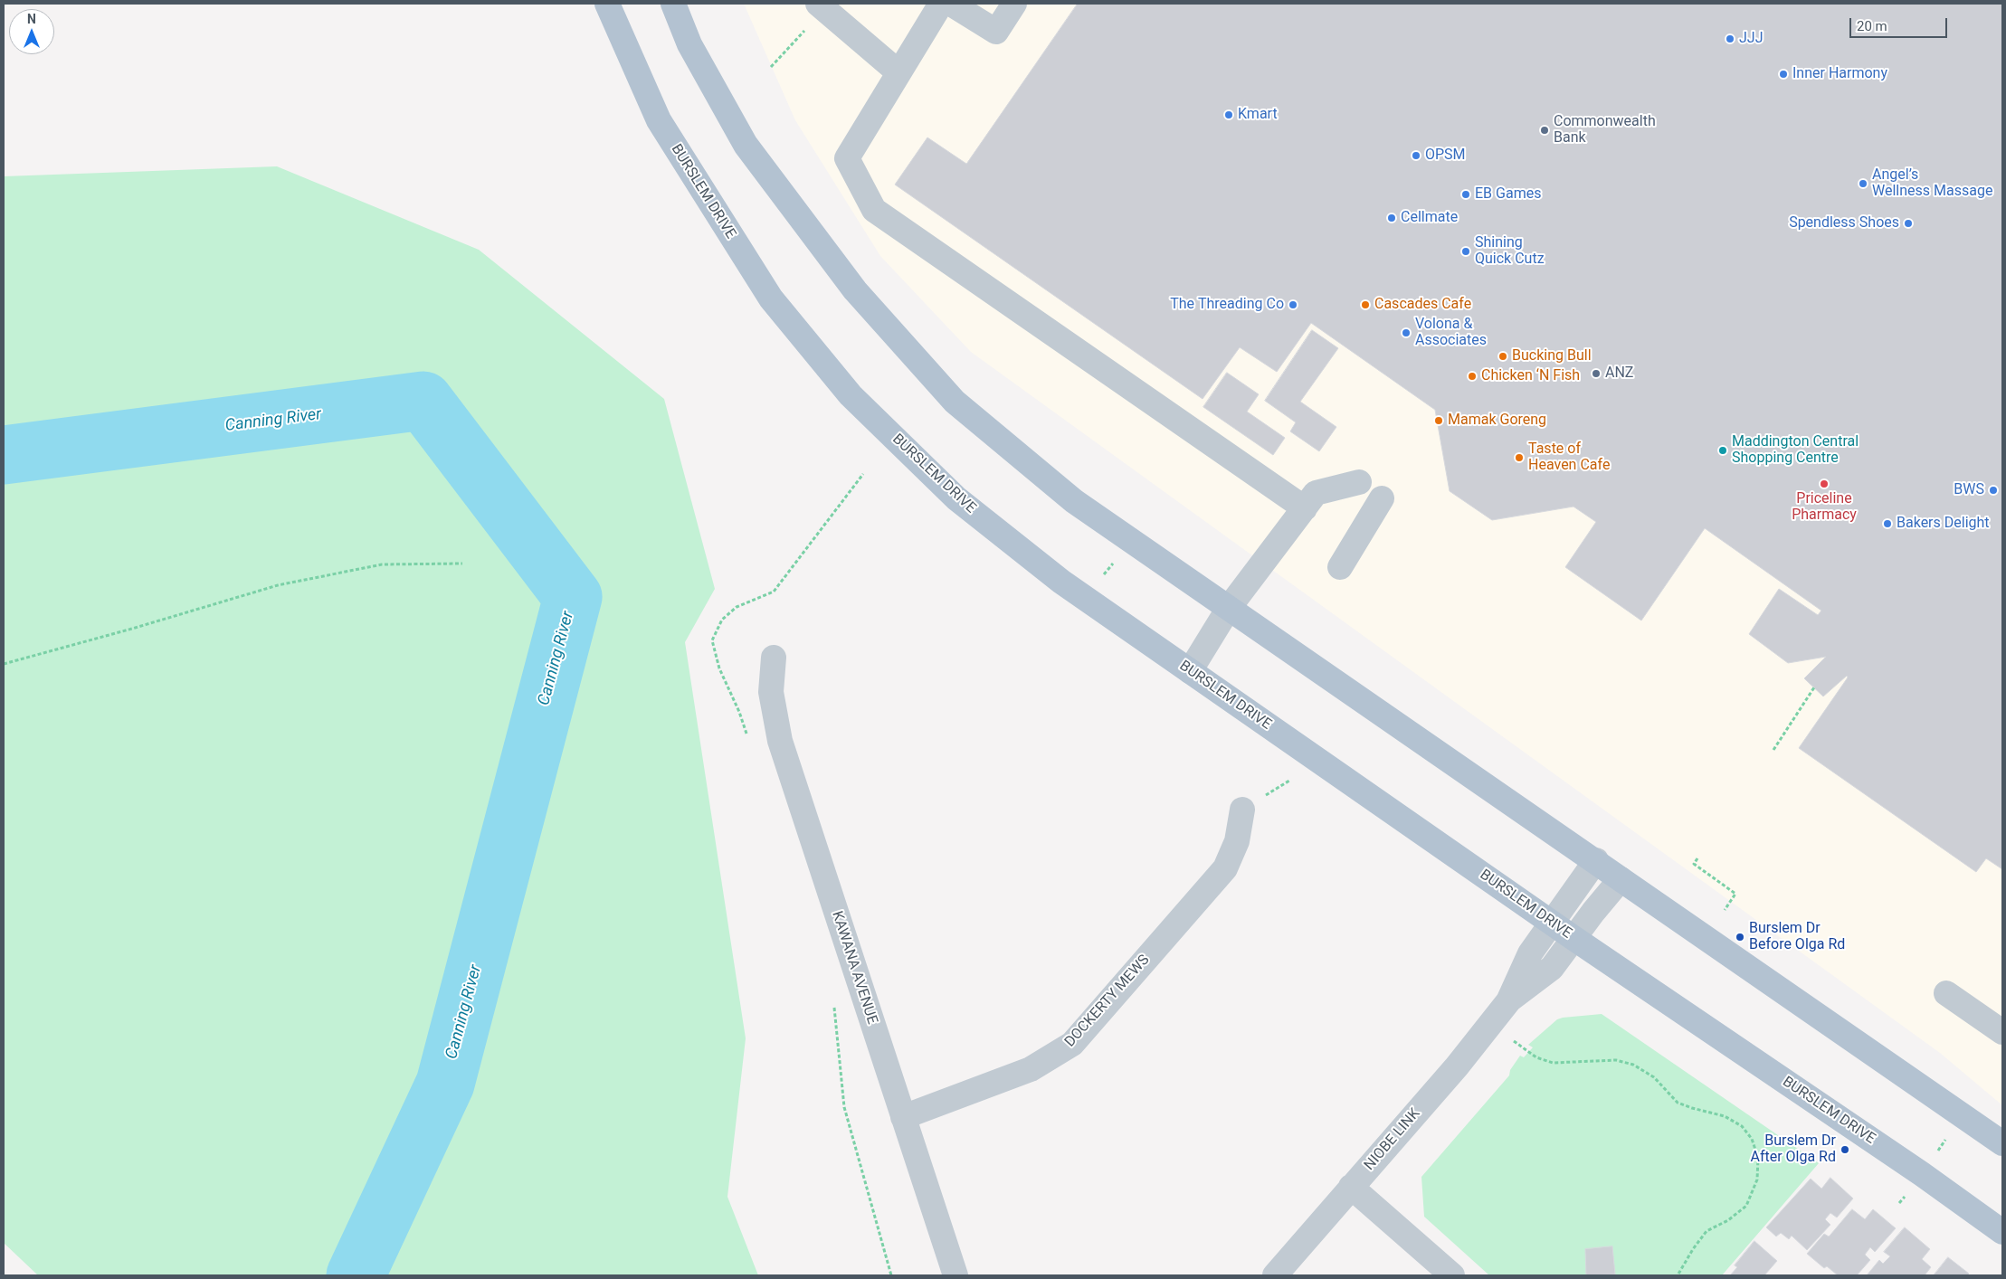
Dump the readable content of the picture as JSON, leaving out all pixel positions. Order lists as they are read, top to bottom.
{
  "streets": {
    "main road": ["BURSLEM DRIVE"],
    "street": ["KAWANA AVENUE", "DOCKERTY MEWS", "NIOBE LINK"]
  },
  "crossings": [
    ["BURSLEM DRIVE", "NIOBE LINK"],
    ["KAWANA AVENUE", "DOCKERTY MEWS"]
  ],
  "water": ["Canning River"],
  "places": [
    "JJJ",
    "Inner Harmony",
    "Kmart",
    "Commonwealth Bank",
    "OPSM",
    "Angel’s Wellness Massage",
    "EB Games",
    "Cellmate",
    "Spendless Shoes",
    "Shining Quick Cutz",
    "The Threading Co",
    "Cascades Cafe",
    "Volona & Associates",
    "Bucking Bull",
    "ANZ",
    "Chicken ‘N Fish",
    "Mamak Goreng",
    "Maddington Central Shopping Centre",
    "Taste of Heaven Cafe",
    "Priceline Pharmacy",
    "BWS",
    "Bakers Delight",
    "Burslem Dr Before Olga Rd",
    "Burslem Dr After Olga Rd"
  ],
  "scale_bar": "20 m",
  "north": "top"
}
